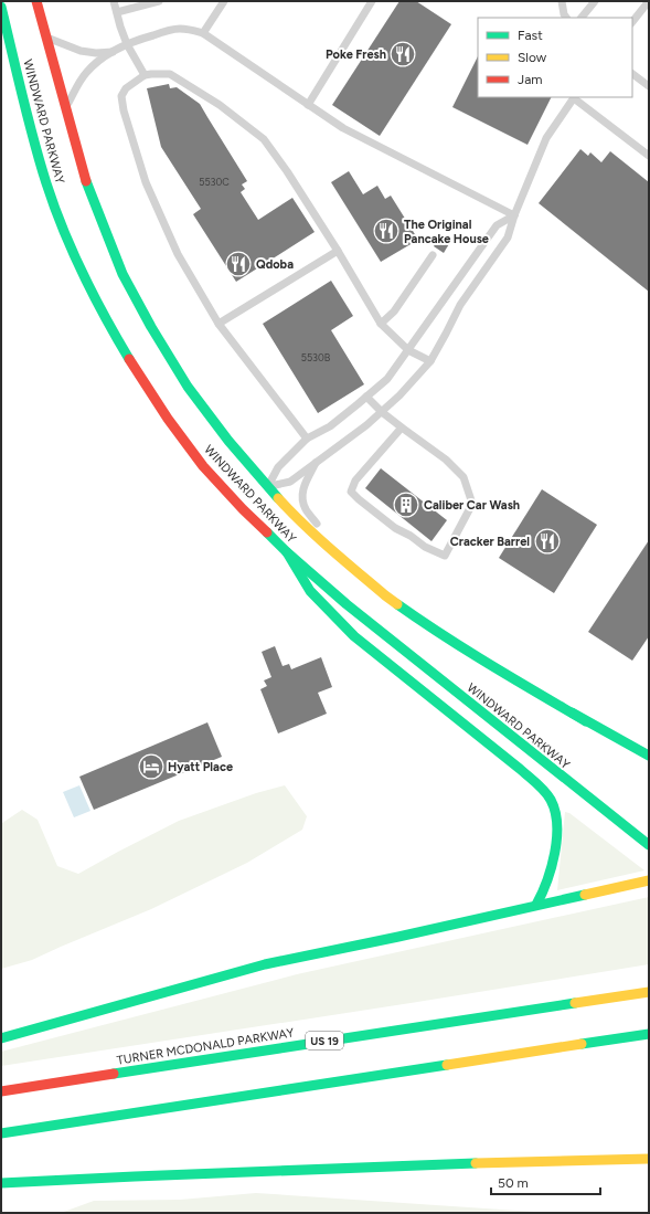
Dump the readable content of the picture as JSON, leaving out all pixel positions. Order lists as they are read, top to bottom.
{
  "streets": {
    "main road": ["WINDWARD PARKWAY", "US 19", "TURNER MCDONALD PARKWAY"]
  },
  "places": {
    "restaurant": [
      "Poke Fresh",
      "The Original Pancake House",
      "Qdoba",
      "Cracker Barrel"
    ],
    "building": ["Caliber Car Wash"],
    "hotel": ["Hyatt Place"]
  },
  "house_numbers": ["5530C", "5530B"],
  "legend": ["Fast", "Slow", "Jam"],
  "scale_bar": "50 m"
}
